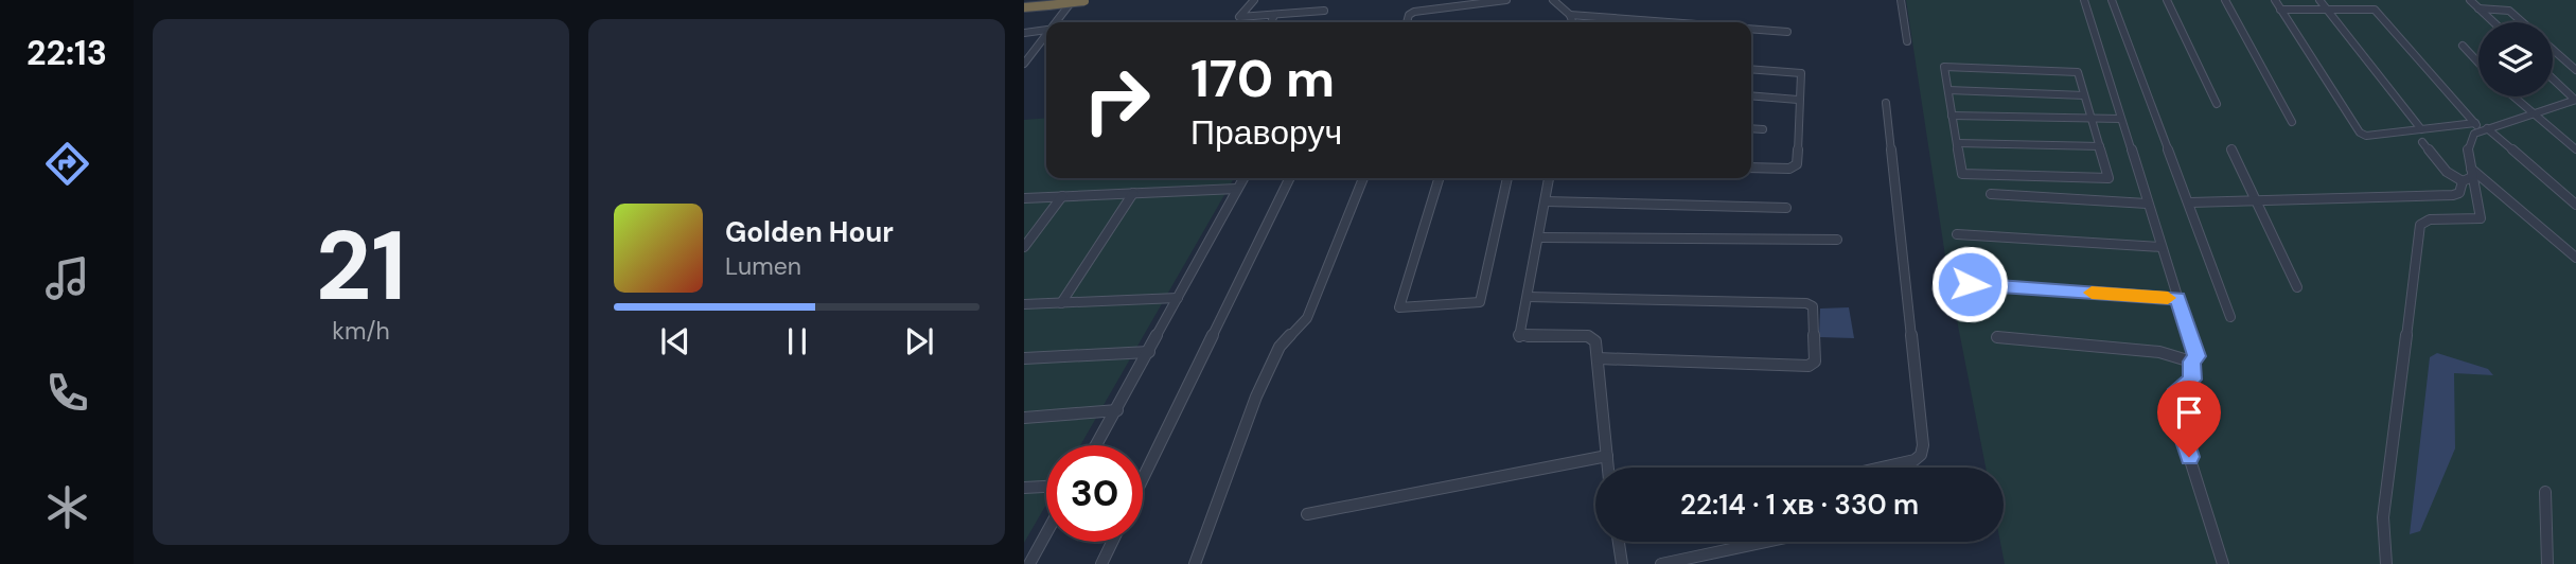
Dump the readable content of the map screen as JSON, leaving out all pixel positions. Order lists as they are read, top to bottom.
{
  "page": {
    "tabs": "22:13",
    "tile": ["21", "km/h"],
    "turn": ["170 m", "Праворуч"],
    "song": ["Golden Hour", "Lumen"],
    "limit": "30",
    "trip": "22:14 · 1 хв · 330 m"
  }
}
